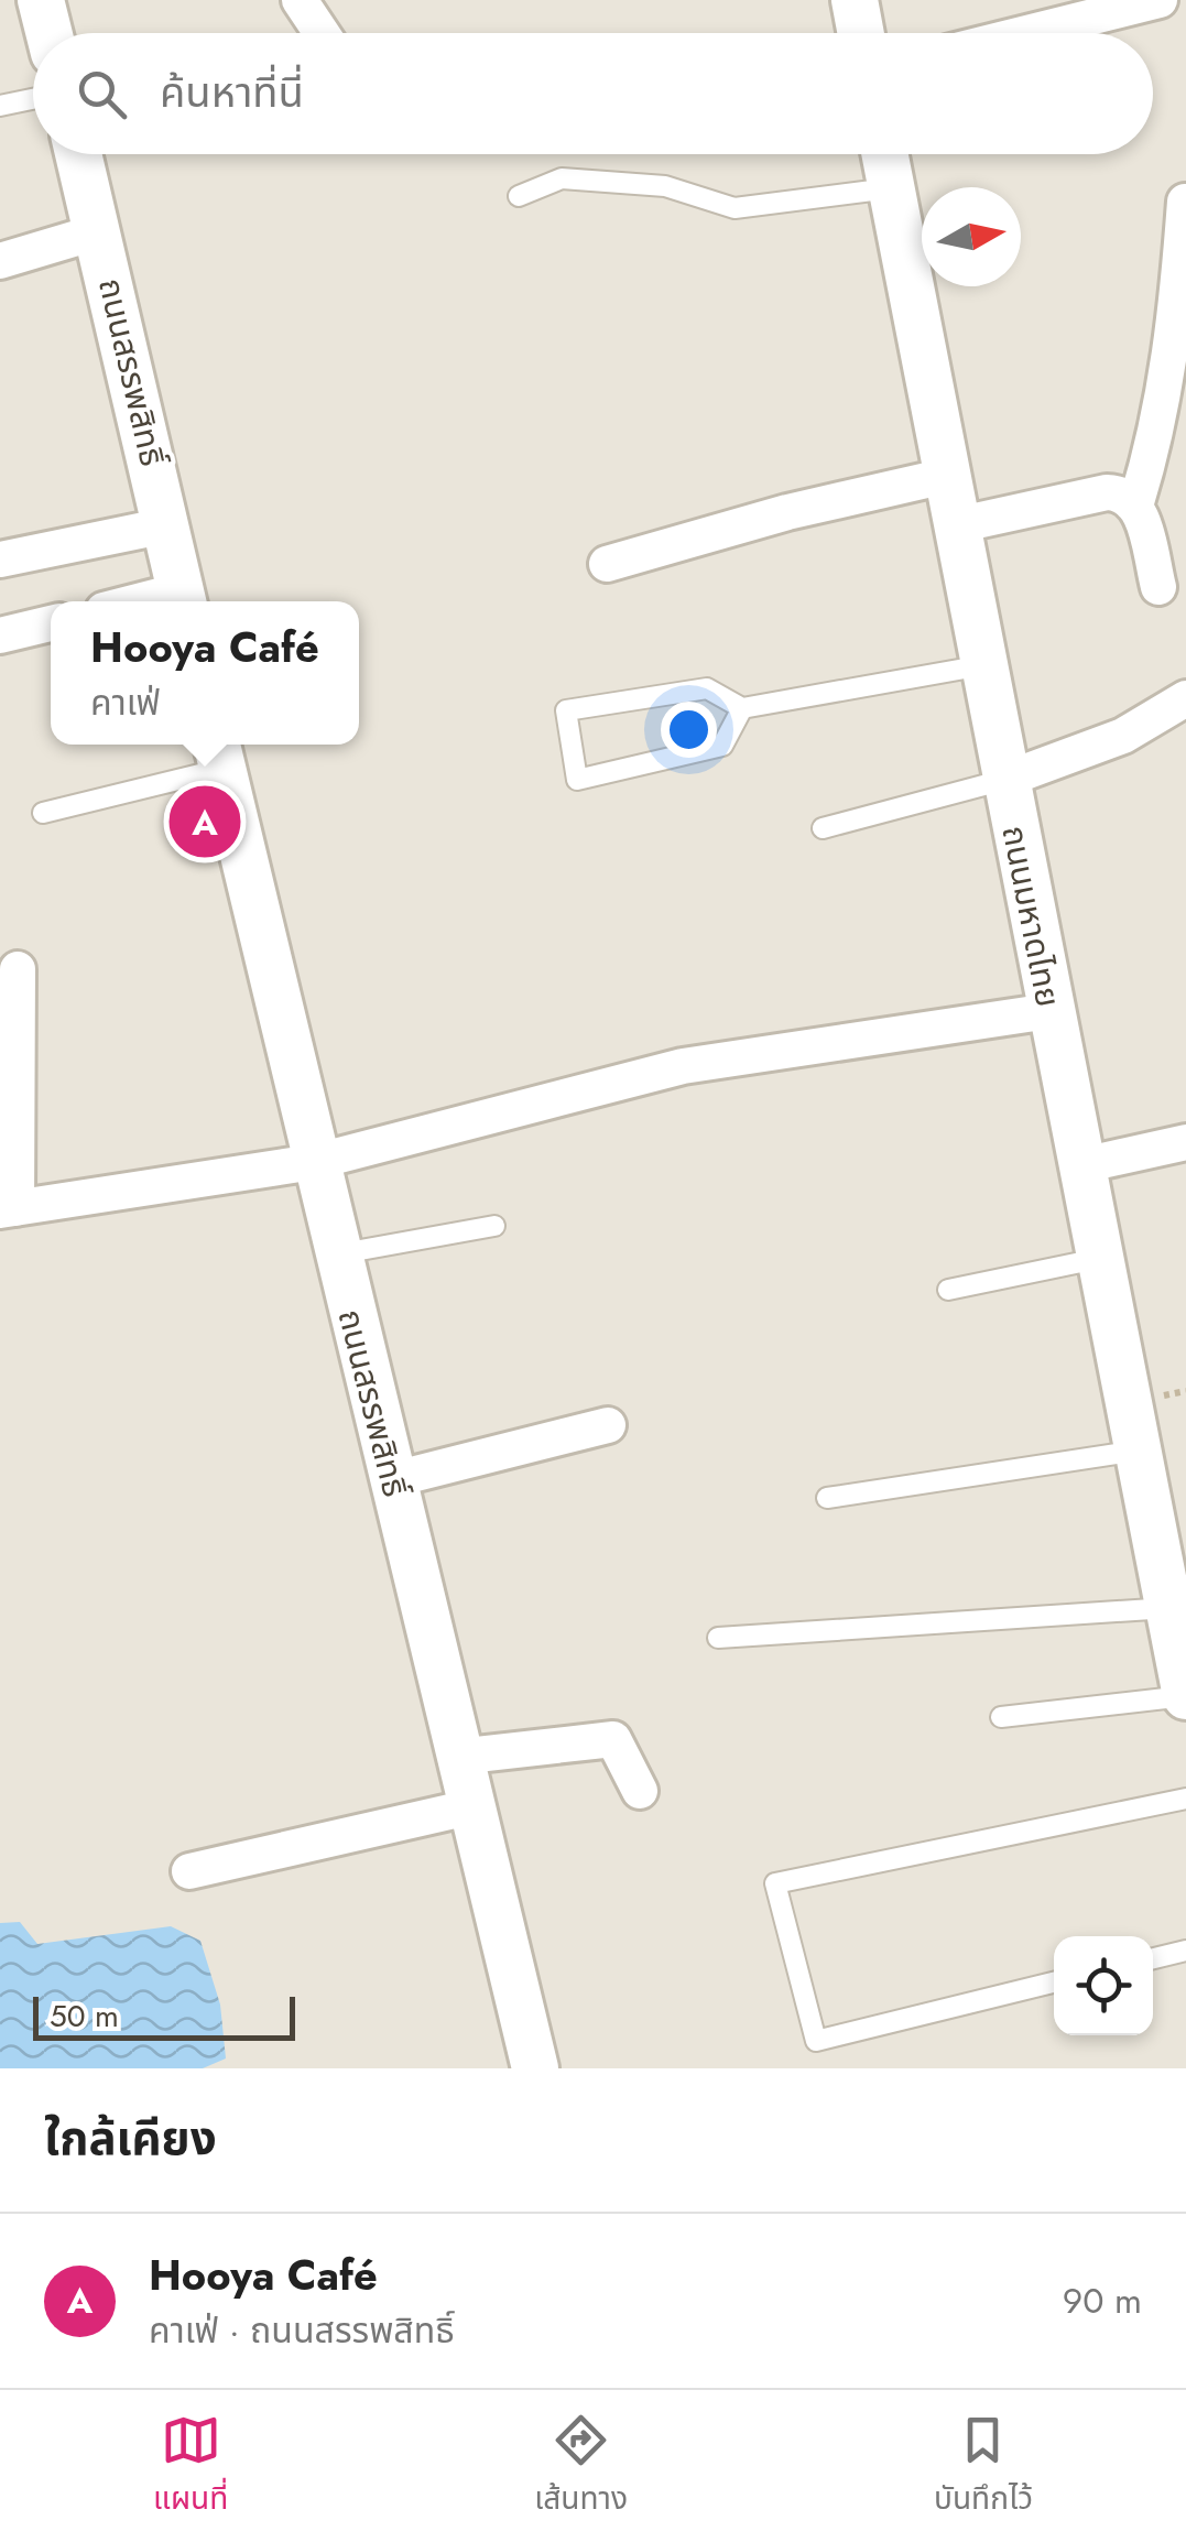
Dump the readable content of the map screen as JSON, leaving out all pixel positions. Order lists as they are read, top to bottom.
{
  "streets": {
    "street": ["ถนนสรรพสิทธิ์", "ถนนมหาดไทย"]
  },
  "scale_bar": "50 m",
  "north": "right",
  "page": {
    "search": "ค้นหาที่นี่",
    "popup": ["Hooya Café", "คาเฟ่"],
    "pins": "A",
    "scale": "50 m",
    "heading": "ใกล้เคียง",
    "list": [
      {
        "mark": "A",
        "name": "Hooya Café",
        "note": "คาเฟ่ · ถนนสรรพสิทธิ์",
        "value": "90 m"
      }
    ],
    "nav": ["แผนที่", "เส้นทาง", "บันทึกไว้"]
  }
}
